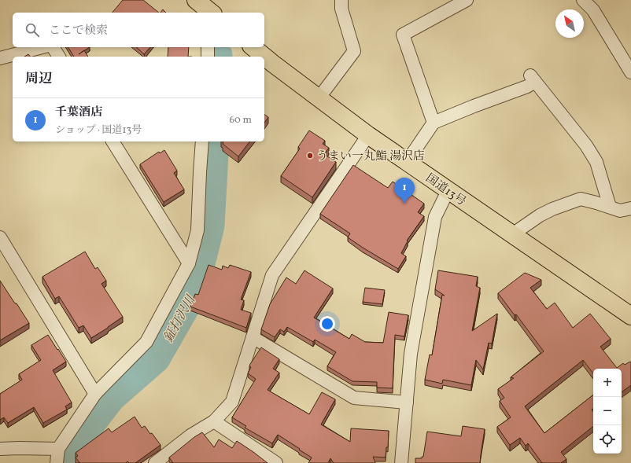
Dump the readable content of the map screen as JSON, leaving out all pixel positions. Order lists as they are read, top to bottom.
{
  "streets": {
    "highway": ["国道13号"]
  },
  "water": ["鉦打沢川"],
  "places": ["うまい一丸鮨 湯沢店"],
  "north": "top left",
  "page": {
    "search": "ここで検索",
    "heading": "周辺",
    "list": [
      {
        "mark": "1",
        "name": "千葉酒店",
        "note": "ショップ · 国道13号",
        "value": "60 m"
      }
    ],
    "pins": "1",
    "map_buttons": ["+", "−"]
  }
}
